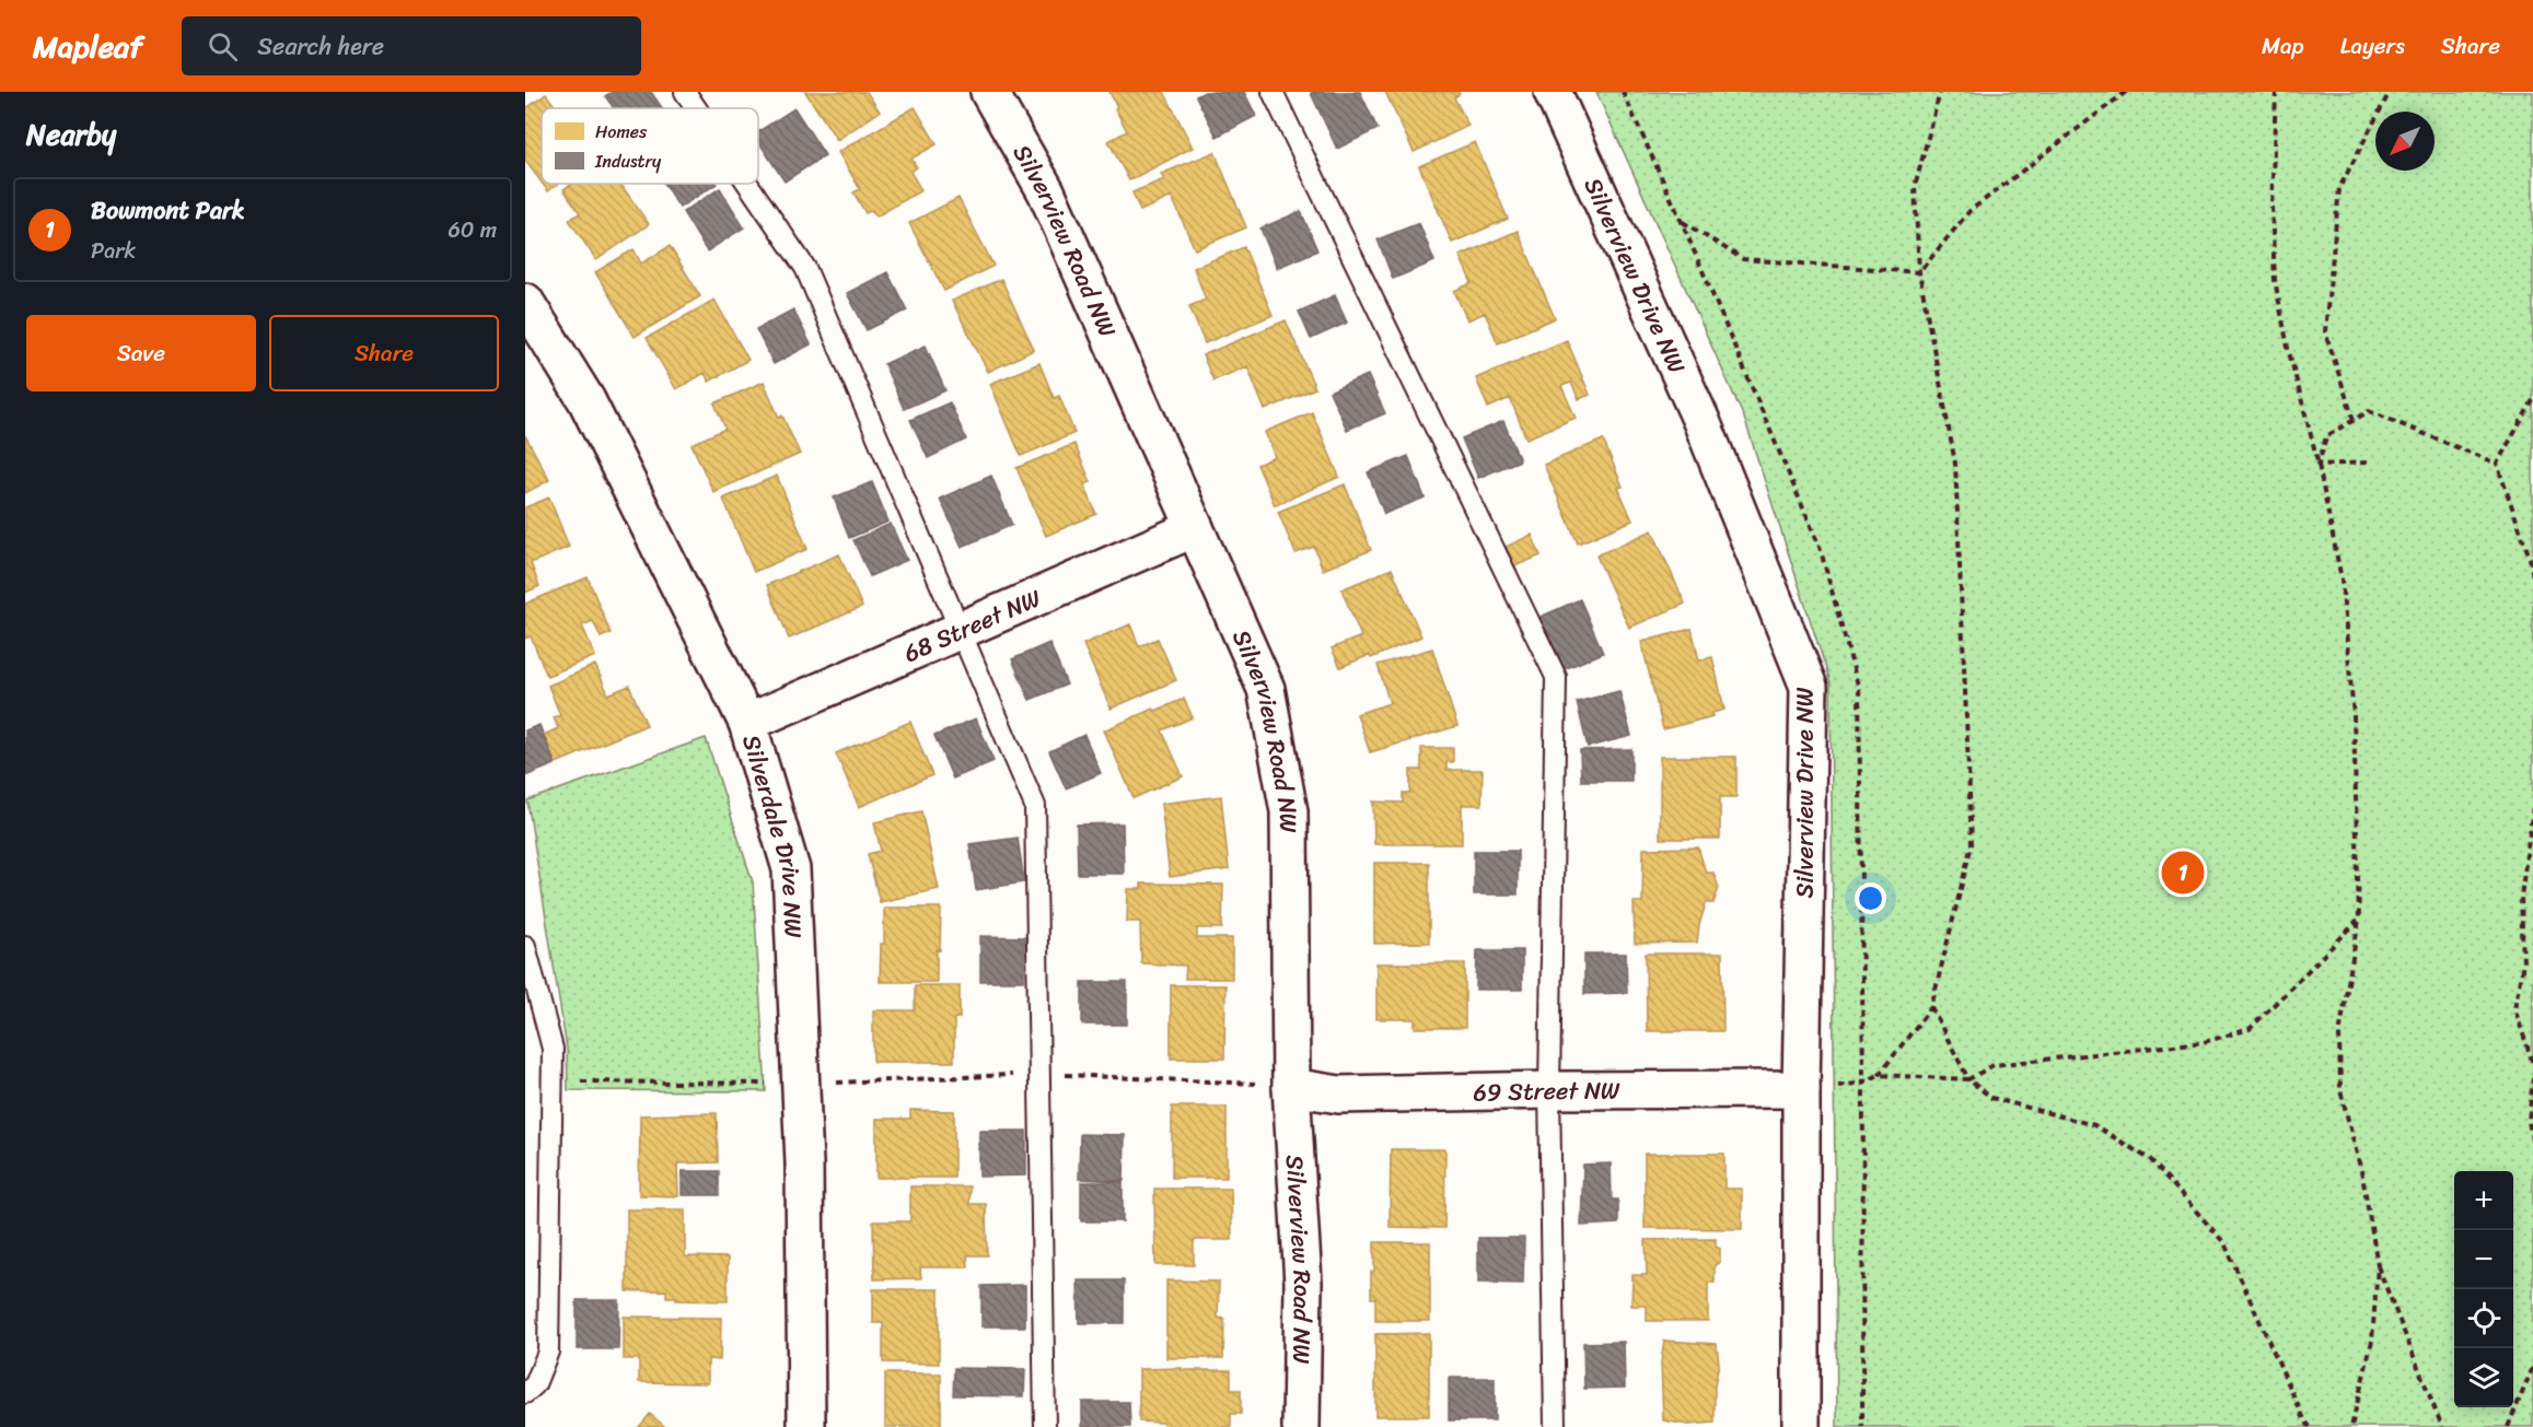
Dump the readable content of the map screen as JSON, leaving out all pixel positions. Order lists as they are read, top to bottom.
{
  "streets": {
    "street": [
      "Silverview Road NW",
      "Silverview Drive NW",
      "68 Street NW",
      "Silverdale Drive NW",
      "69 Street NW"
    ]
  },
  "crossings": [
    ["Silverview Road NW", "68 Street NW"],
    ["Silverview Road NW", "69 Street NW"],
    ["Silverview Drive NW", "69 Street NW"],
    ["68 Street NW", "Silverdale Drive NW"]
  ],
  "legend": ["Homes", "Industry"],
  "north": "bottom left",
  "page": {
    "header": "Mapleaf",
    "search": "Search here",
    "nav": ["Map", "Layers", "Share"],
    "heading": "Nearby",
    "list": [
      {
        "mark": "1",
        "name": "Bowmont Park",
        "note": "Park",
        "value": "60 m"
      }
    ],
    "buttons": ["Save", "Share"],
    "pins": "1",
    "map_buttons": ["+", "−"]
  }
}
